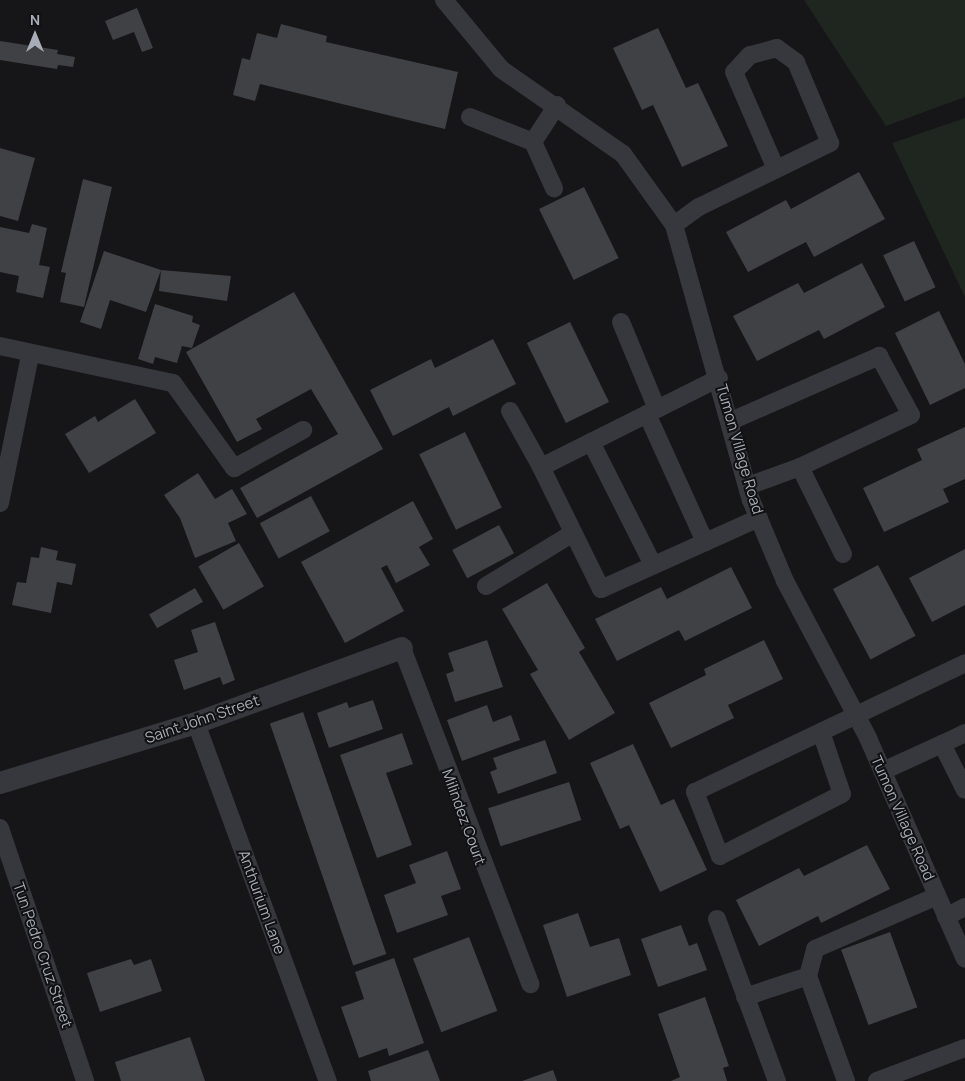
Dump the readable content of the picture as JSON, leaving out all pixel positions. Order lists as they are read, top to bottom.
{
  "streets": {
    "street": [
      "Tumon Village Road",
      "Saint John Street",
      "Milindez Court",
      "Anthurium Lane",
      "Tun Pedro Cruz Street"
    ]
  },
  "crossings": [
    ["Saint John Street", "Milindez Court"],
    ["Saint John Street", "Anthurium Lane"]
  ],
  "north": "top"
}
